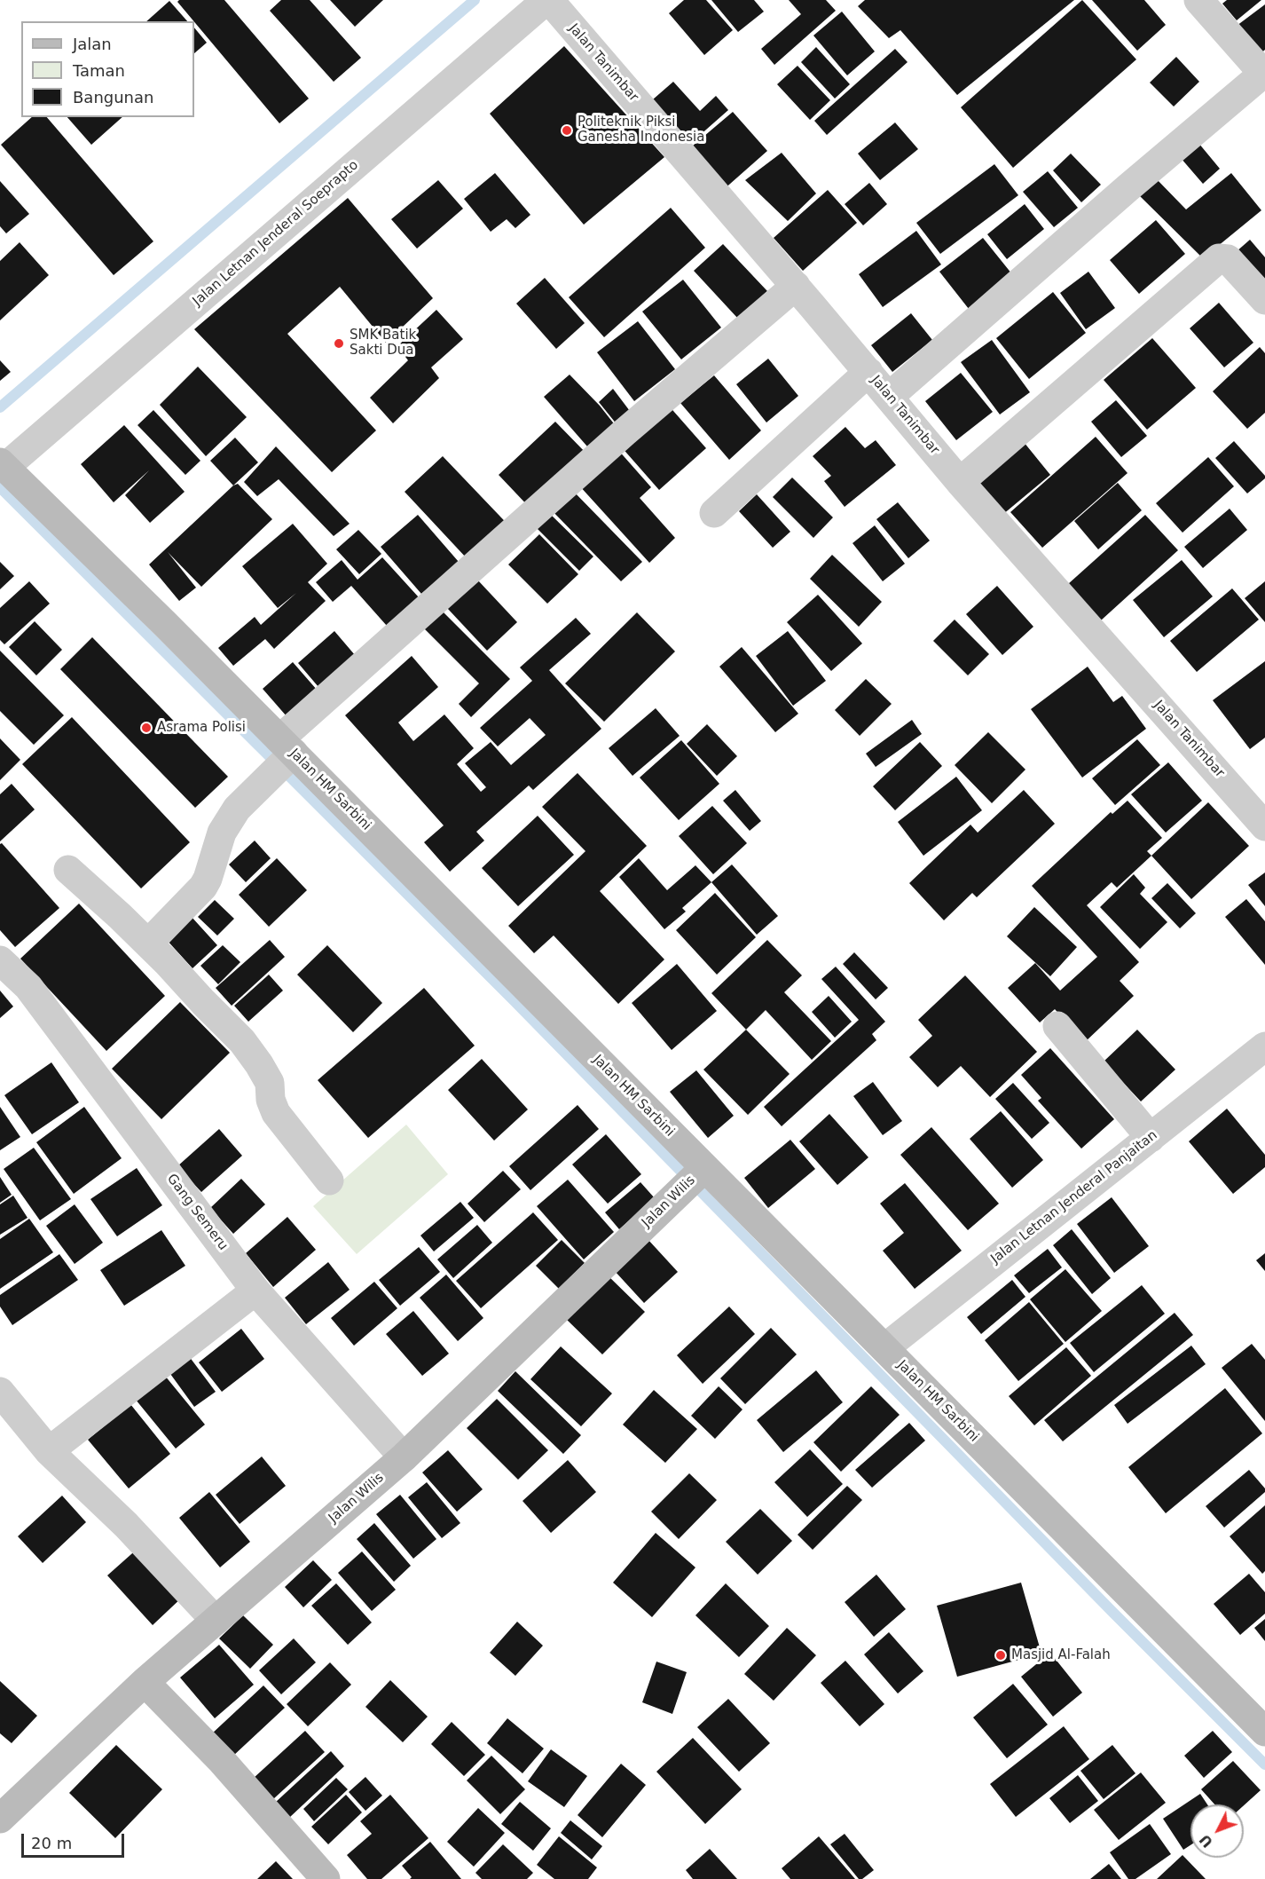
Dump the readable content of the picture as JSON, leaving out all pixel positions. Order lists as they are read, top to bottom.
{
  "streets": {
    "main road": ["Jalan HM Sarbini", "Jalan Wilis"],
    "street": [
      "Jalan Tanimbar",
      "Jalan Letnan Jenderal Soeprapto",
      "Jalan Letnan Jenderal Panjaitan",
      "Gang Semeru"
    ]
  },
  "crossings": [
    ["Jalan Tanimbar", "Jalan Letnan Jenderal Soeprapto"],
    ["Jalan Letnan Jenderal Soeprapto", "Jalan HM Sarbini"],
    ["Jalan HM Sarbini", "Jalan Letnan Jenderal Panjaitan"],
    ["Jalan HM Sarbini", "Jalan Wilis"],
    ["Jalan Wilis", "Gang Semeru"]
  ],
  "places": [
    "Politeknik Piksi Ganesha Indonesia",
    "SMK Batik Sakti Dua",
    "Asrama Polisi",
    "Masjid Al-Falah"
  ],
  "legend": ["Jalan", "Taman", "Bangunan"],
  "scale_bar": "20 m",
  "north": "bottom left"
}
